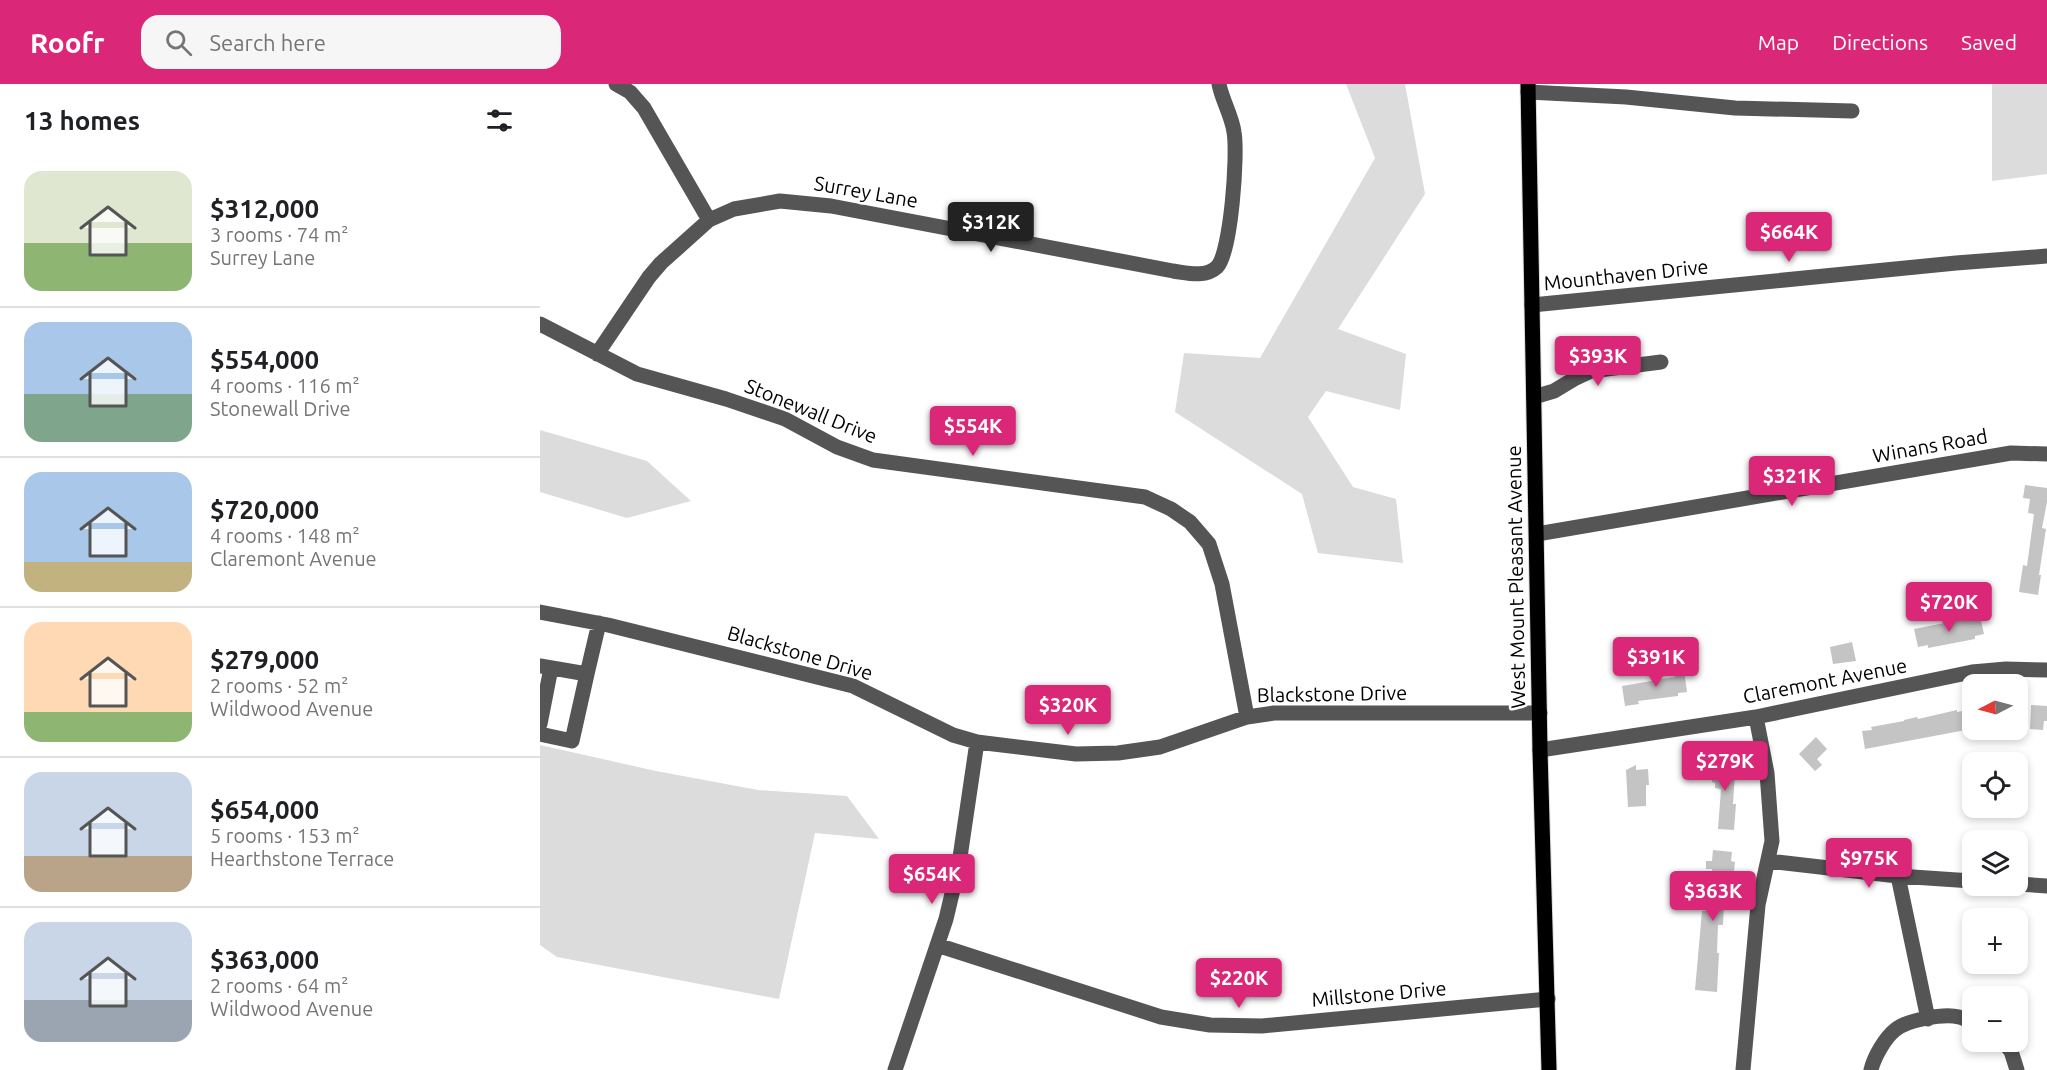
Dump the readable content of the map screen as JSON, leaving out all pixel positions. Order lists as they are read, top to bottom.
{
  "streets": {
    "main road": ["West Mount Pleasant Avenue"],
    "street": [
      "Surrey Lane",
      "Mounthaven Drive",
      "Stonewall Drive",
      "Winans Road",
      "Blackstone Drive",
      "Claremont Avenue",
      "Millstone Drive"
    ]
  },
  "crossings": [
    ["Surrey Lane", "Stonewall Drive"],
    ["Mounthaven Drive", "West Mount Pleasant Avenue"],
    ["Stonewall Drive", "Blackstone Drive"],
    ["Winans Road", "West Mount Pleasant Avenue"],
    ["West Mount Pleasant Avenue", "Blackstone Drive"],
    ["West Mount Pleasant Avenue", "Claremont Avenue"],
    ["West Mount Pleasant Avenue", "Millstone Drive"]
  ],
  "north": "left",
  "page": {
    "header": "Roofr",
    "search": "Search here",
    "nav": ["Map", "Directions", "Saved"],
    "heading": "13 homes",
    "list": [
      {
        "name": "$312,000",
        "note": "3 rooms · 74 m² · Surrey Lane"
      },
      {
        "name": "$554,000",
        "note": "4 rooms · 116 m² · Stonewall Drive"
      },
      {
        "name": "$720,000",
        "note": "4 rooms · 148 m² · Claremont Avenue"
      },
      {
        "name": "$279,000",
        "note": "2 rooms · 52 m² · Wildwood Avenue"
      },
      {
        "name": "$654,000",
        "note": "5 rooms · 153 m² · Hearthstone Terrace"
      },
      {
        "name": "$363,000",
        "note": "2 rooms · 64 m² · Wildwood Avenue"
      }
    ],
    "price": [
      "$312K",
      "$664K",
      "$393K",
      "$554K",
      "$321K",
      "$720K",
      "$391K",
      "$320K",
      "$279K",
      "$975K",
      "$654K",
      "$363K",
      "$220K"
    ],
    "map_buttons": ["+", "−"]
  }
}
